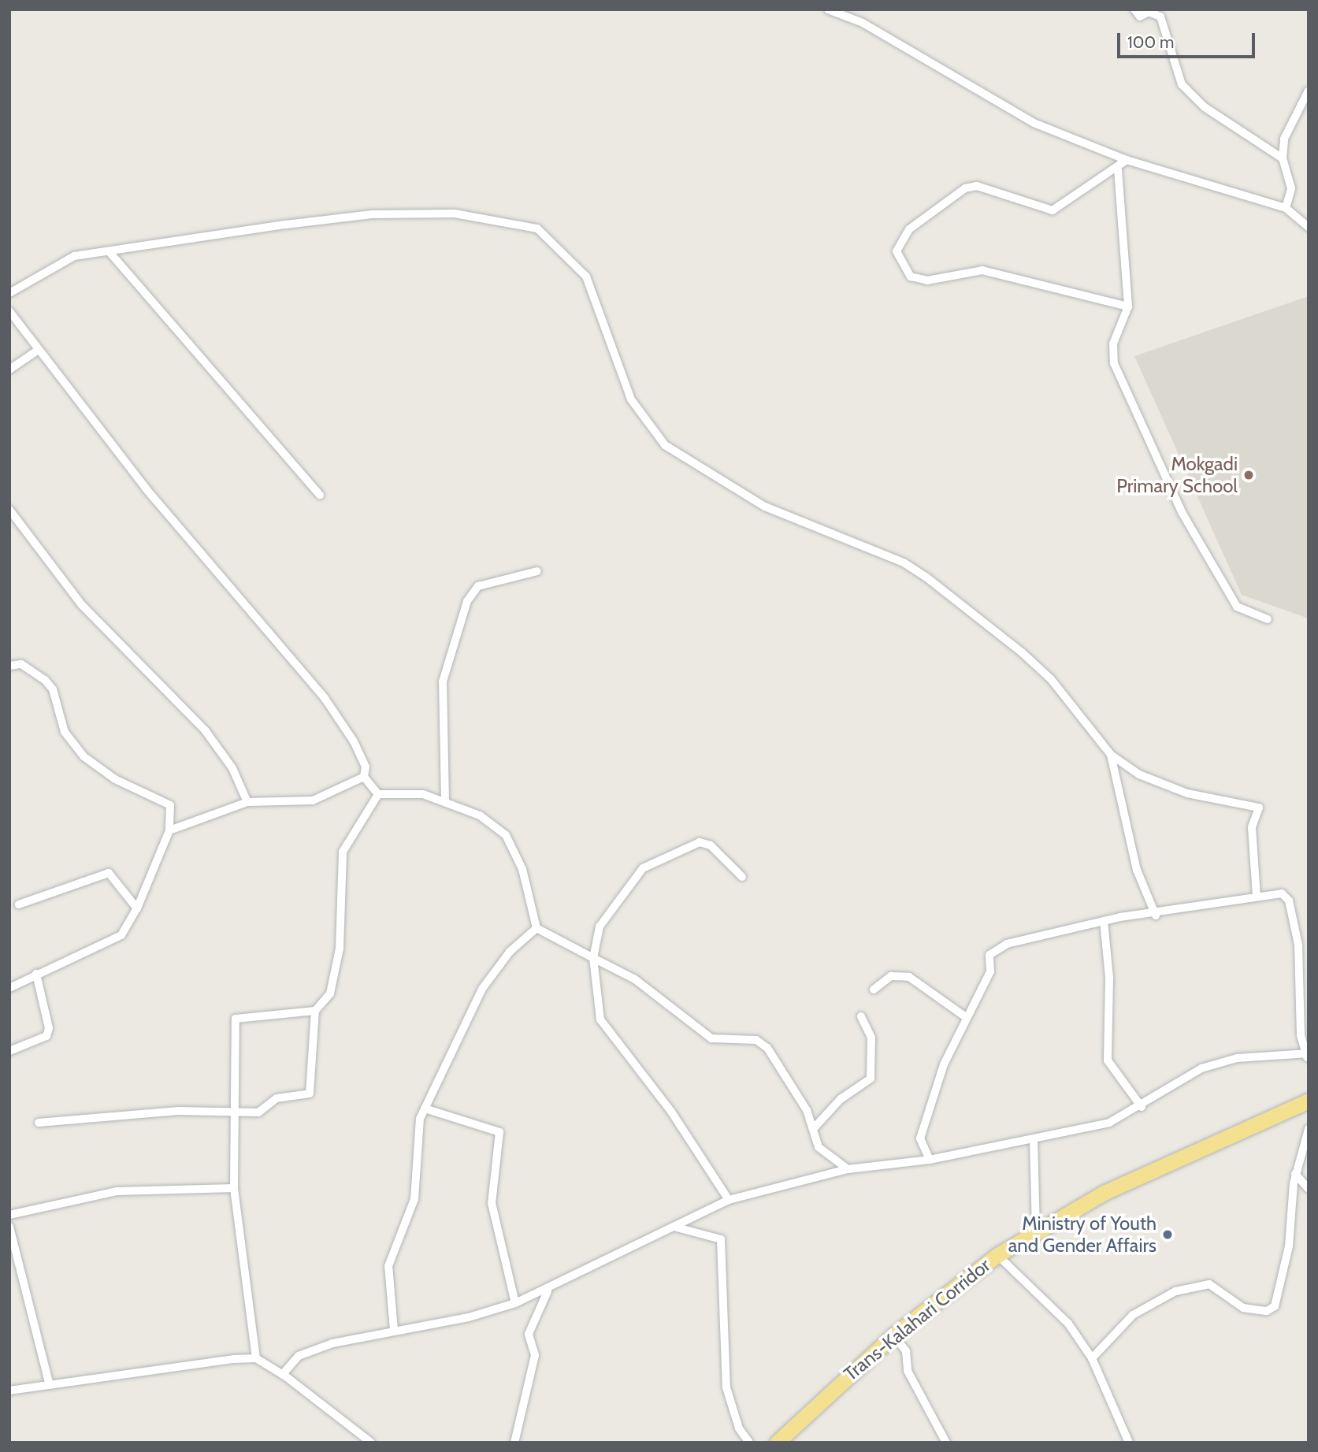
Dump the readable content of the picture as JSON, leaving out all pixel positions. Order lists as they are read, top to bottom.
{
  "streets": {
    "highway": ["Trans-Kalahari Corridor"]
  },
  "places": ["Mokgadi Primary School", "Ministry of Youth and Gender Affairs"],
  "scale_bar": "100 m"
}
